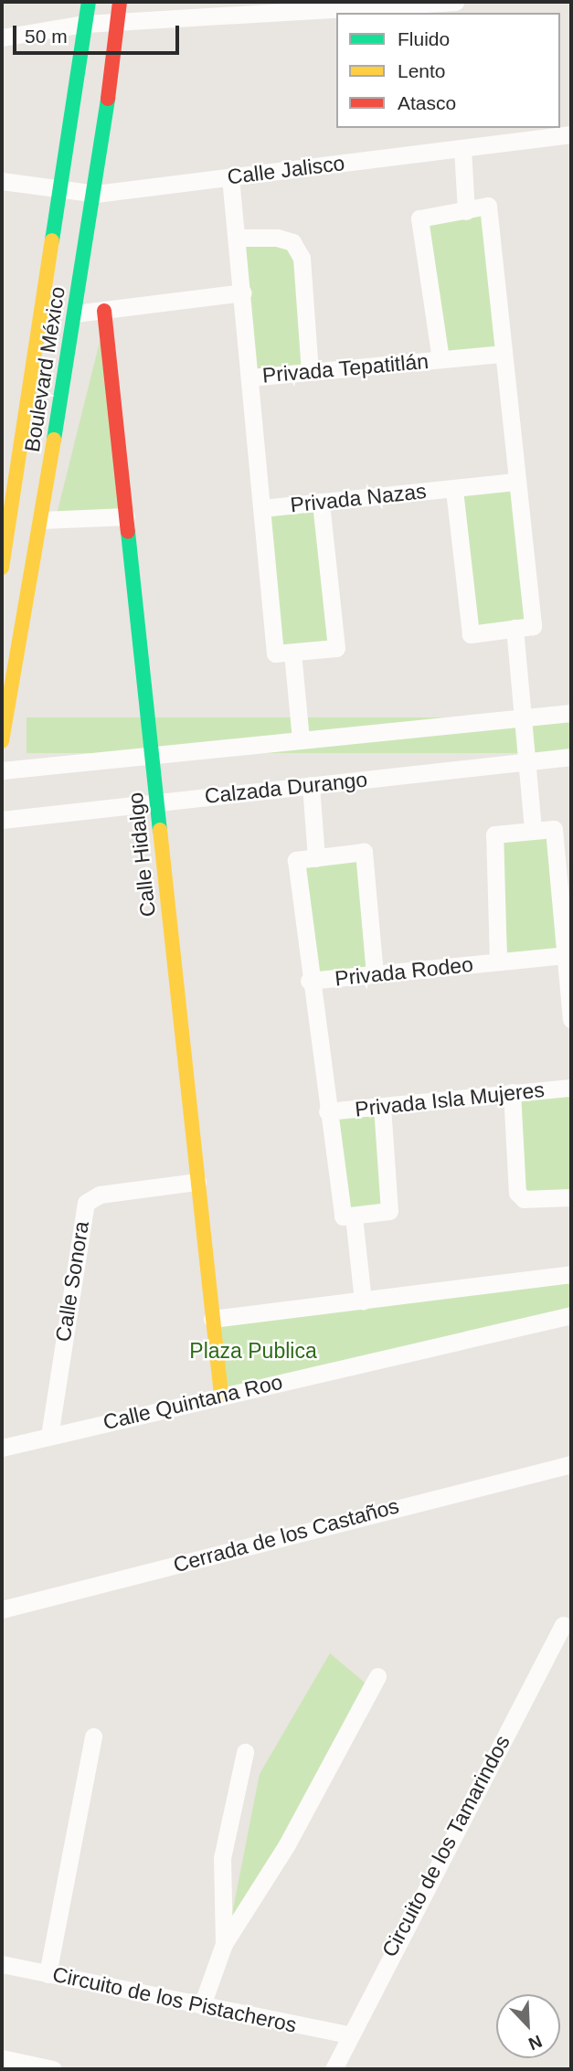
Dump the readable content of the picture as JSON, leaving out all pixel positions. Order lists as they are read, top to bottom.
{
  "streets": {
    "main road": ["Boulevard México", "Calle Hidalgo"],
    "street": [
      "Calle Jalisco",
      "Privada Tepatitlán",
      "Privada Nazas",
      "Calzada Durango",
      "Privada Rodeo",
      "Privada Isla Mujeres",
      "Calle Sonora",
      "Calle Quintana Roo",
      "Cerrada de los Castaños",
      "Circuito de los Tamarindos",
      "Circuito de los Pistacheros"
    ]
  },
  "crossings": [
    ["Calle Jalisco", "Boulevard México"],
    ["Calzada Durango", "Calle Hidalgo"],
    ["Calle Hidalgo", "Calle Sonora"],
    ["Calle Hidalgo", "Calle Quintana Roo"],
    ["Calle Sonora", "Calle Quintana Roo"],
    ["Circuito de los Tamarindos", "Circuito de los Pistacheros"]
  ],
  "parks": ["Plaza Publica"],
  "legend": ["Fluido", "Lento", "Atasco"],
  "scale_bar": "50 m",
  "north": "bottom right"
}
